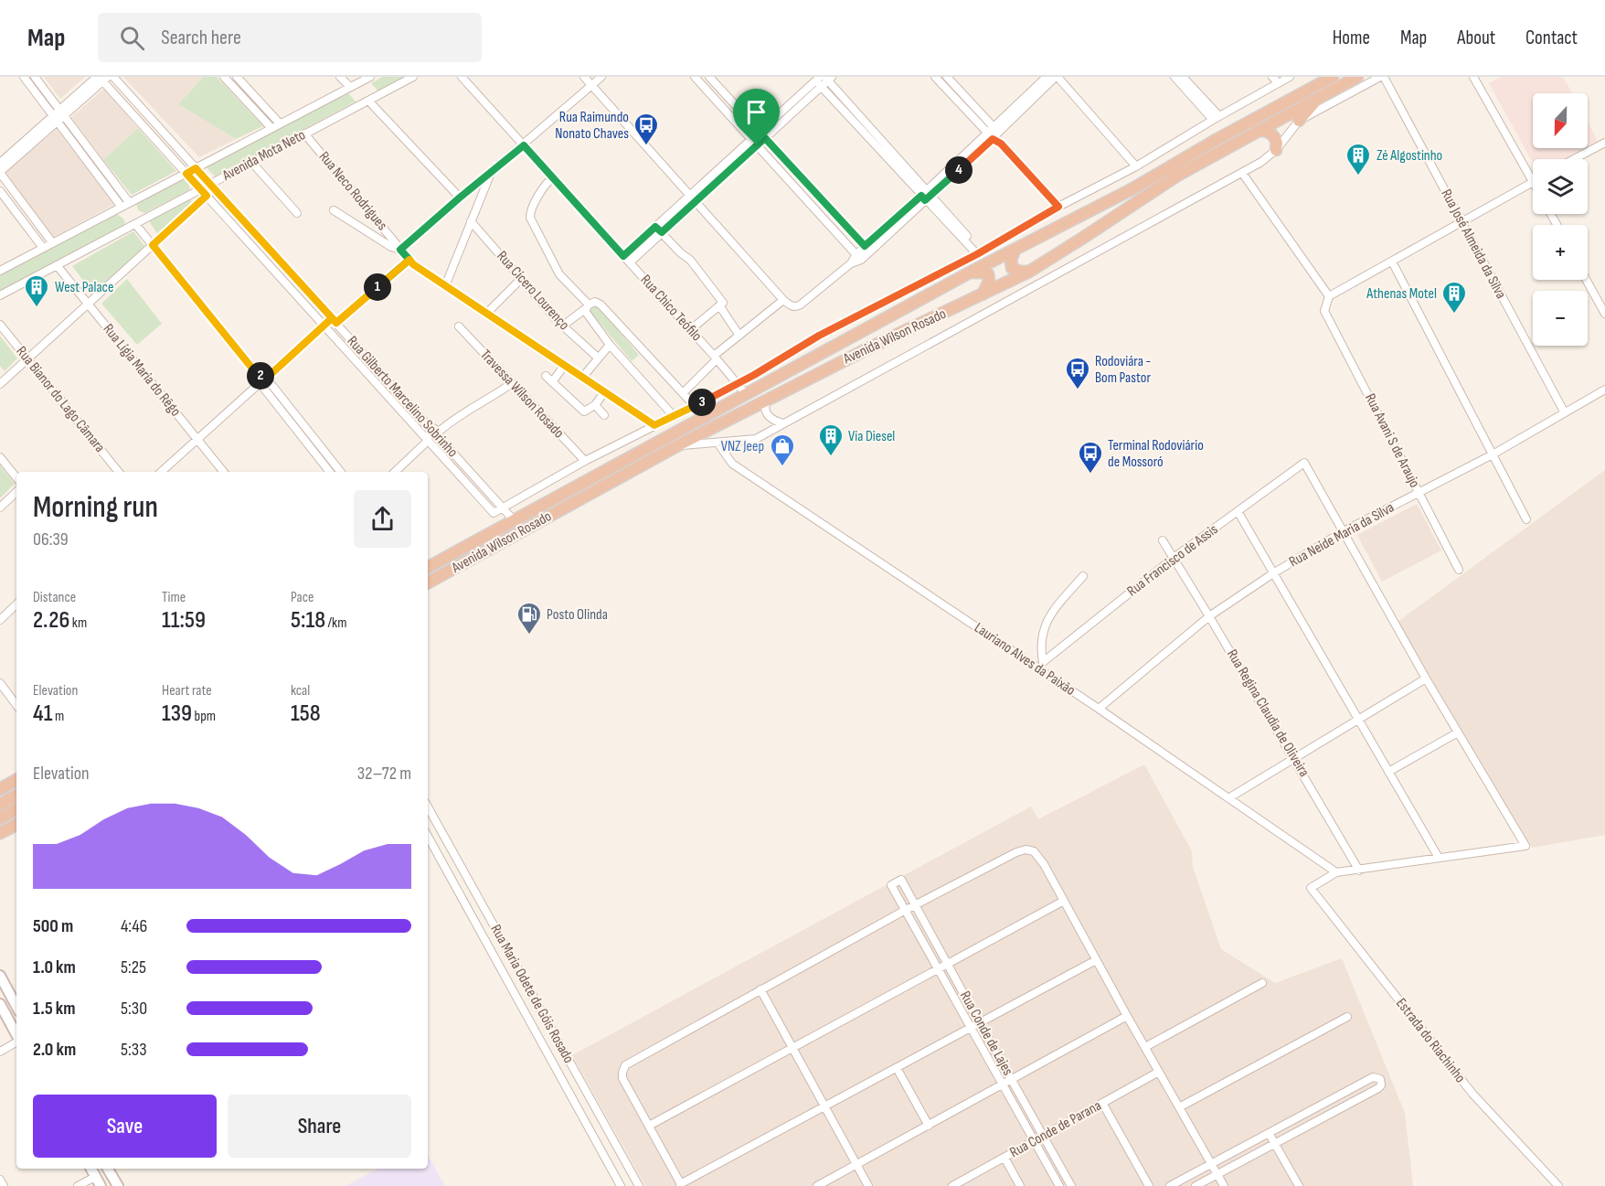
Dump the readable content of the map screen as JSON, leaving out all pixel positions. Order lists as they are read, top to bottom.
{
  "streets": {
    "highway": ["Avenida Wilson Rosado"],
    "street": [
      "Avenida Mota Neto",
      "Rua Neco Rodrigues",
      "Rua José Almeida da Silva",
      "Rua Cícero Lourenço",
      "Rua Chico Teófilo",
      "Rua Lígia Maria do Rêgo",
      "Travessa Wilson Rosado",
      "Rua Gilberto Marcelino Sobrinho",
      "Rua Bianor do Lago Câmara",
      "Rua Avani S de Araujo",
      "Rua Neide Maria da Silva",
      "Rua Francisco de Assis",
      "Lauriano Alves da Paixão",
      "Rua Regina Claudia de Oliveira",
      "Rua Maria Odete de Góis Rosado",
      "Rua Conde de Lajes",
      "Estrada do Riachinho",
      "Rua Conde de Parana"
    ]
  },
  "crossings": [
    ["Avenida Mota Neto", "Rua Neco Rodrigues"],
    ["Avenida Mota Neto", "Rua Lígia Maria do Rêgo"],
    ["Avenida Mota Neto", "Rua Gilberto Marcelino Sobrinho"],
    ["Rua José Almeida da Silva", "Rua Neide Maria da Silva"],
    ["Rua Chico Teófilo", "Avenida Wilson Rosado"],
    ["Avenida Wilson Rosado", "Rua Gilberto Marcelino Sobrinho"],
    ["Rua Avani S de Araujo", "Rua Neide Maria da Silva"],
    ["Rua Neide Maria da Silva", "Rua Francisco de Assis"],
    ["Rua Neide Maria da Silva", "Lauriano Alves da Paixão"],
    ["Rua Neide Maria da Silva", "Rua Regina Claudia de Oliveira"],
    ["Rua Francisco de Assis", "Rua Regina Claudia de Oliveira"],
    ["Lauriano Alves da Paixão", "Estrada do Riachinho"],
    ["Rua Conde de Lajes", "Rua Conde de Parana"]
  ],
  "places": {
    "bus stop": ["Rua Raimundo Nonato Chaves", "Rodoviára - Bom Pastor", "Terminal Rodoviário de Mossoró"],
    "building": [
      "Zé Algostinho",
      "West Palace",
      "Athenas Motel",
      "Via Diesel"
    ],
    "shop": ["VNZ Jeep"],
    "fuel station": ["Posto Olinda"]
  },
  "north": "bottom",
  "page": {
    "header": "Map",
    "search": "Search here",
    "nav": [
      "Home",
      "Map",
      "About",
      "Contact"
    ],
    "map_buttons": ["+", "−"],
    "pins": [
      "4",
      "1",
      "2",
      "3"
    ],
    "heading": ["Morning run", "06:39"],
    "stats": [
      ["Distance", "2.26 km"],
      ["Time", "11:59"],
      ["Pace", "5:18 /km"],
      ["Elevation", "41 m"],
      ["Heart rate", "139 bpm"],
      ["kcal", "158"]
    ],
    "chart": ["Elevation", "32–72 m"],
    "list": [
      {
        "name": "500 m",
        "note": "4:46"
      },
      {
        "name": "1.0 km",
        "note": "5:25"
      },
      {
        "name": "1.5 km",
        "note": "5:30"
      },
      {
        "name": "2.0 km",
        "note": "5:33"
      }
    ],
    "buttons": ["Save", "Share"]
  }
}
